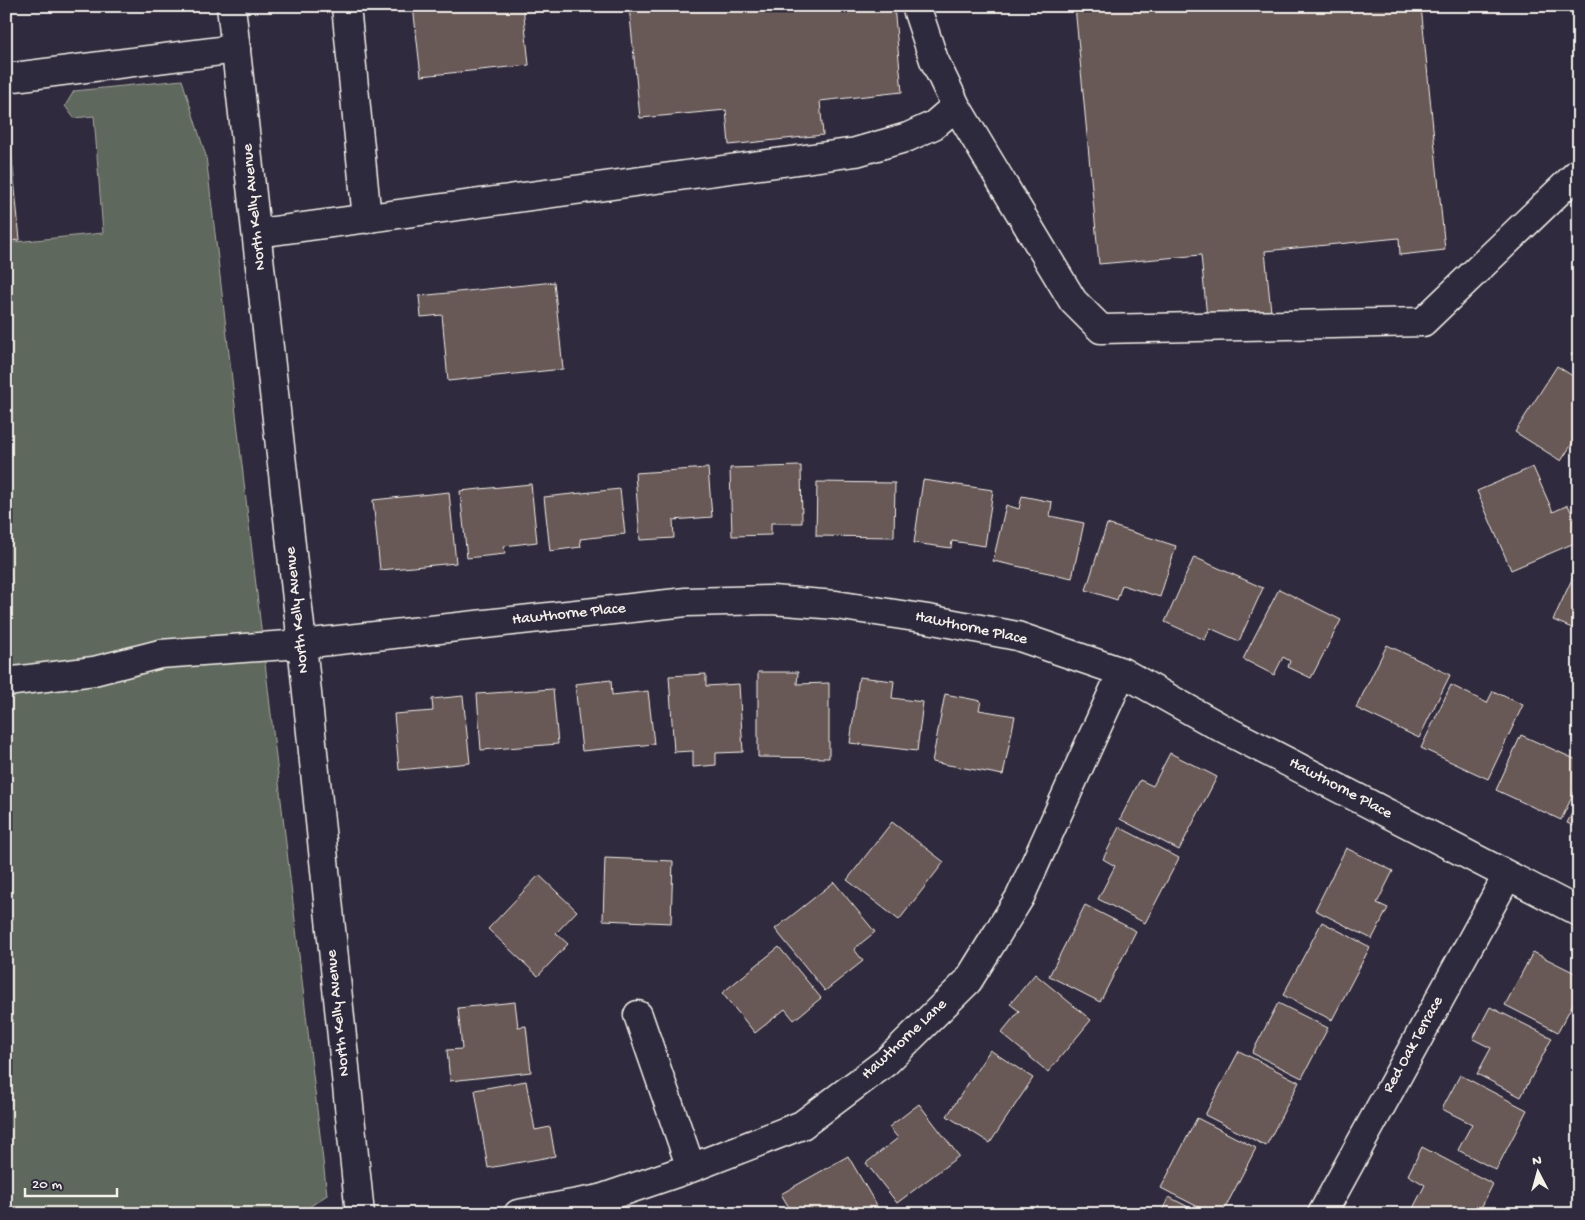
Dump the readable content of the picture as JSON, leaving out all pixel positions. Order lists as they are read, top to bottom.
{
  "streets": {
    "street": [
      "North Kelly Avenue",
      "Hawthorne Place",
      "Hawthorne Lane",
      "Red Oak Terrace"
    ]
  },
  "crossings": [
    ["North Kelly Avenue", "Hawthorne Place"],
    ["Hawthorne Place", "Hawthorne Lane"],
    ["Hawthorne Place", "Red Oak Terrace"]
  ],
  "scale_bar": "20 m",
  "north": "top"
}
